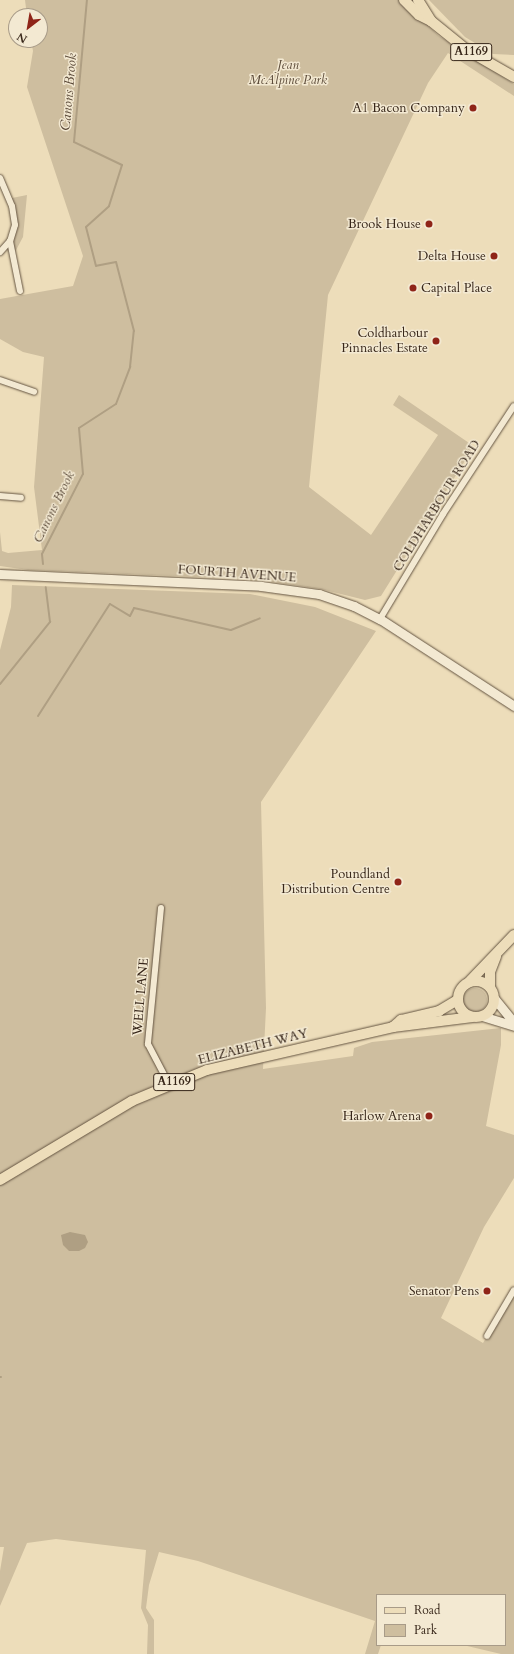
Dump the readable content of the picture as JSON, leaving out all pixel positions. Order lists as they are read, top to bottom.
{
  "streets": {
    "main road": ["A1169", "ELIZABETH WAY"],
    "street": ["COLDHARBOUR ROAD", "FOURTH AVENUE", "WELL LANE"]
  },
  "crossings": [
    ["COLDHARBOUR ROAD", "FOURTH AVENUE"],
    ["WELL LANE", "ELIZABETH WAY"]
  ],
  "water": ["Canons Brook"],
  "parks": ["Jean McAlpine Park"],
  "places": [
    "A1 Bacon Company",
    "Brook House",
    "Delta House",
    "Capital Place",
    "Coldharbour Pinnacles Estate",
    "Poundland Distribution Centre",
    "Harlow Arena",
    "Senator Pens"
  ],
  "legend": ["Road", "Park"],
  "north": "bottom left"
}
